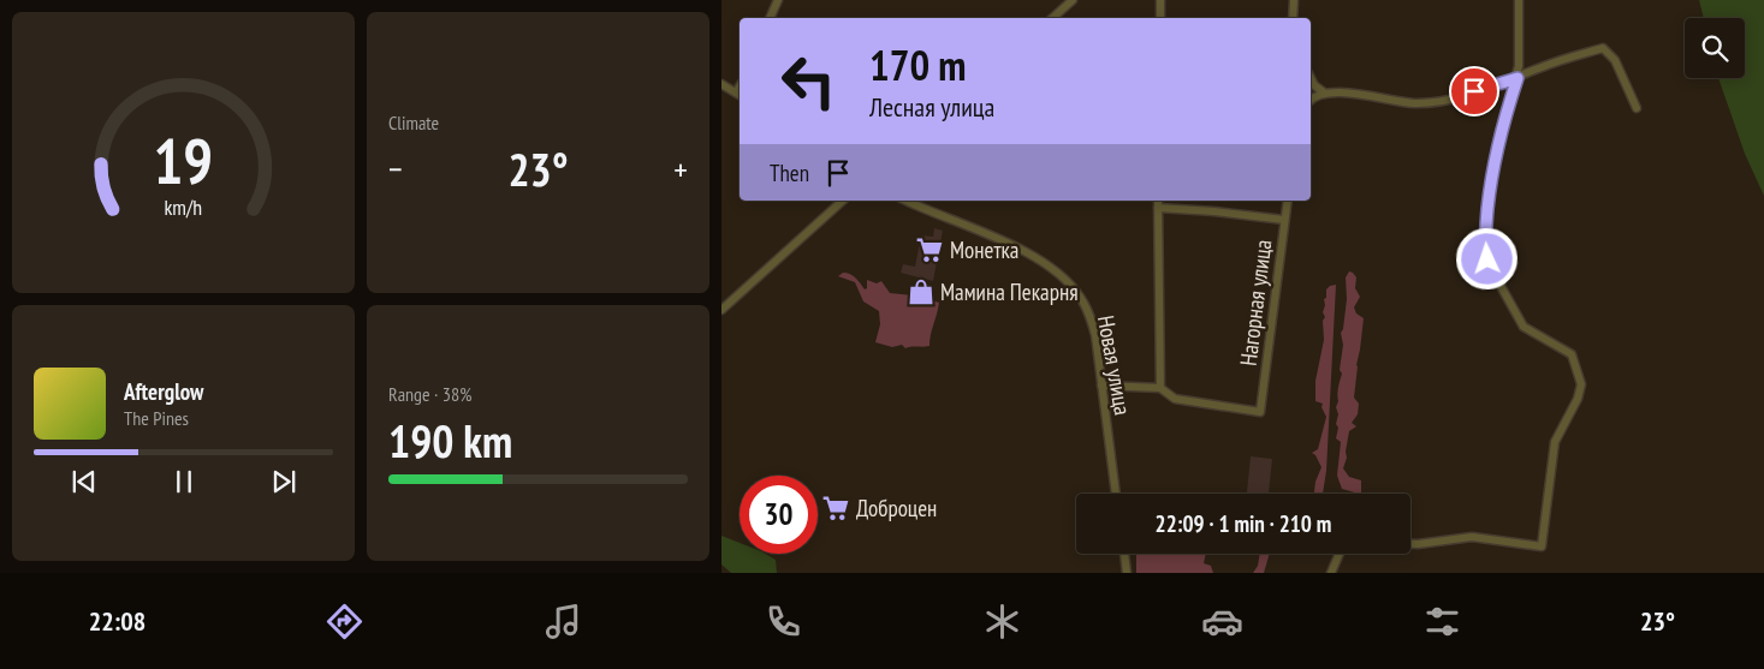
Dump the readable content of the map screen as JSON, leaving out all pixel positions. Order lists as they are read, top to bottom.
{
  "streets": {
    "street": ["Нагорная улица", "Новая улица"]
  },
  "places": {
    "supermarket": ["Монетка", "Доброцен"],
    "shop": ["Мамина Пекарня"]
  },
  "page": {
    "tile": [
      "Climate",
      ["Range · 38%", "190 km"]
    ],
    "turn": ["170 m", "Лесная улица"],
    "heat": ["−", "23°", "+"],
    "then": "Then",
    "song": ["Afterglow", "The Pines"],
    "limit": "30",
    "trip": "22:09 · 1 min · 210 m",
    "tabs": ["22:08", "23°"],
    "gauge": ["19", "km/h"]
  }
}
